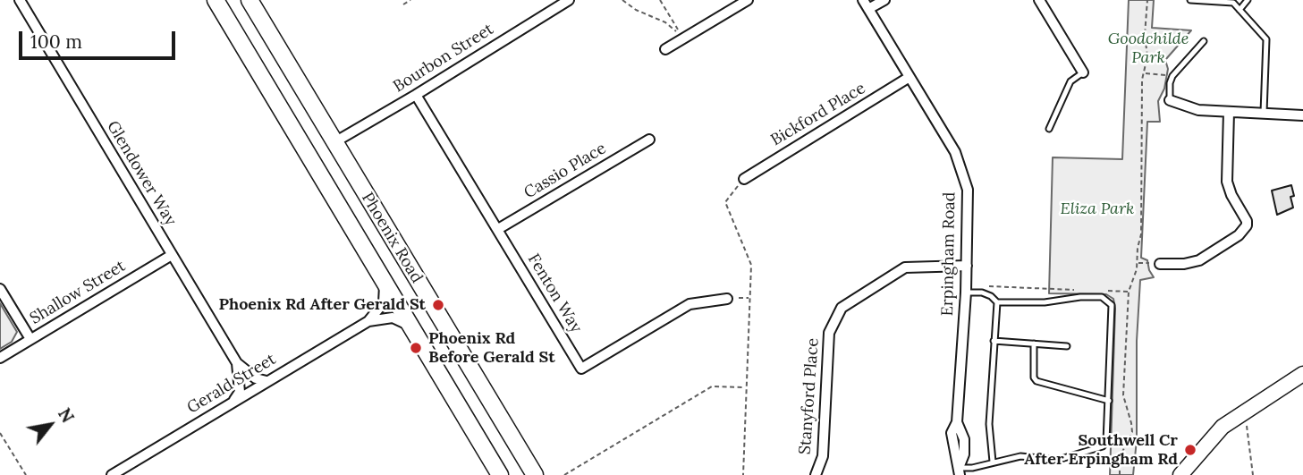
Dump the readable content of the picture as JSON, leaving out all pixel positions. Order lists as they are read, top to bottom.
{
  "streets": {
    "main road": ["Phoenix Road"],
    "street": [
      "Bourbon Street",
      "Bickford Place",
      "Cassio Place",
      "Glendower Way",
      "Erpingham Road",
      "Shallow Street",
      "Fenton Way",
      "Gerald Street",
      "Stanyford Place"
    ]
  },
  "crossings": [
    ["Bourbon Street", "Phoenix Road"],
    ["Bourbon Street", "Fenton Way"],
    ["Bickford Place", "Erpingham Road"],
    ["Cassio Place", "Fenton Way"],
    ["Glendower Way", "Shallow Street"],
    ["Glendower Way", "Gerald Street"],
    ["Phoenix Road", "Gerald Street"],
    ["Erpingham Road", "Stanyford Place"]
  ],
  "parks": ["Goodchilde Park", "Eliza Park"],
  "places": ["Phoenix Rd After Gerald St", "Phoenix Rd Before Gerald St", "Southwell Cr After Erpingham Rd"],
  "scale_bar": "100 m",
  "north": "top right"
}
